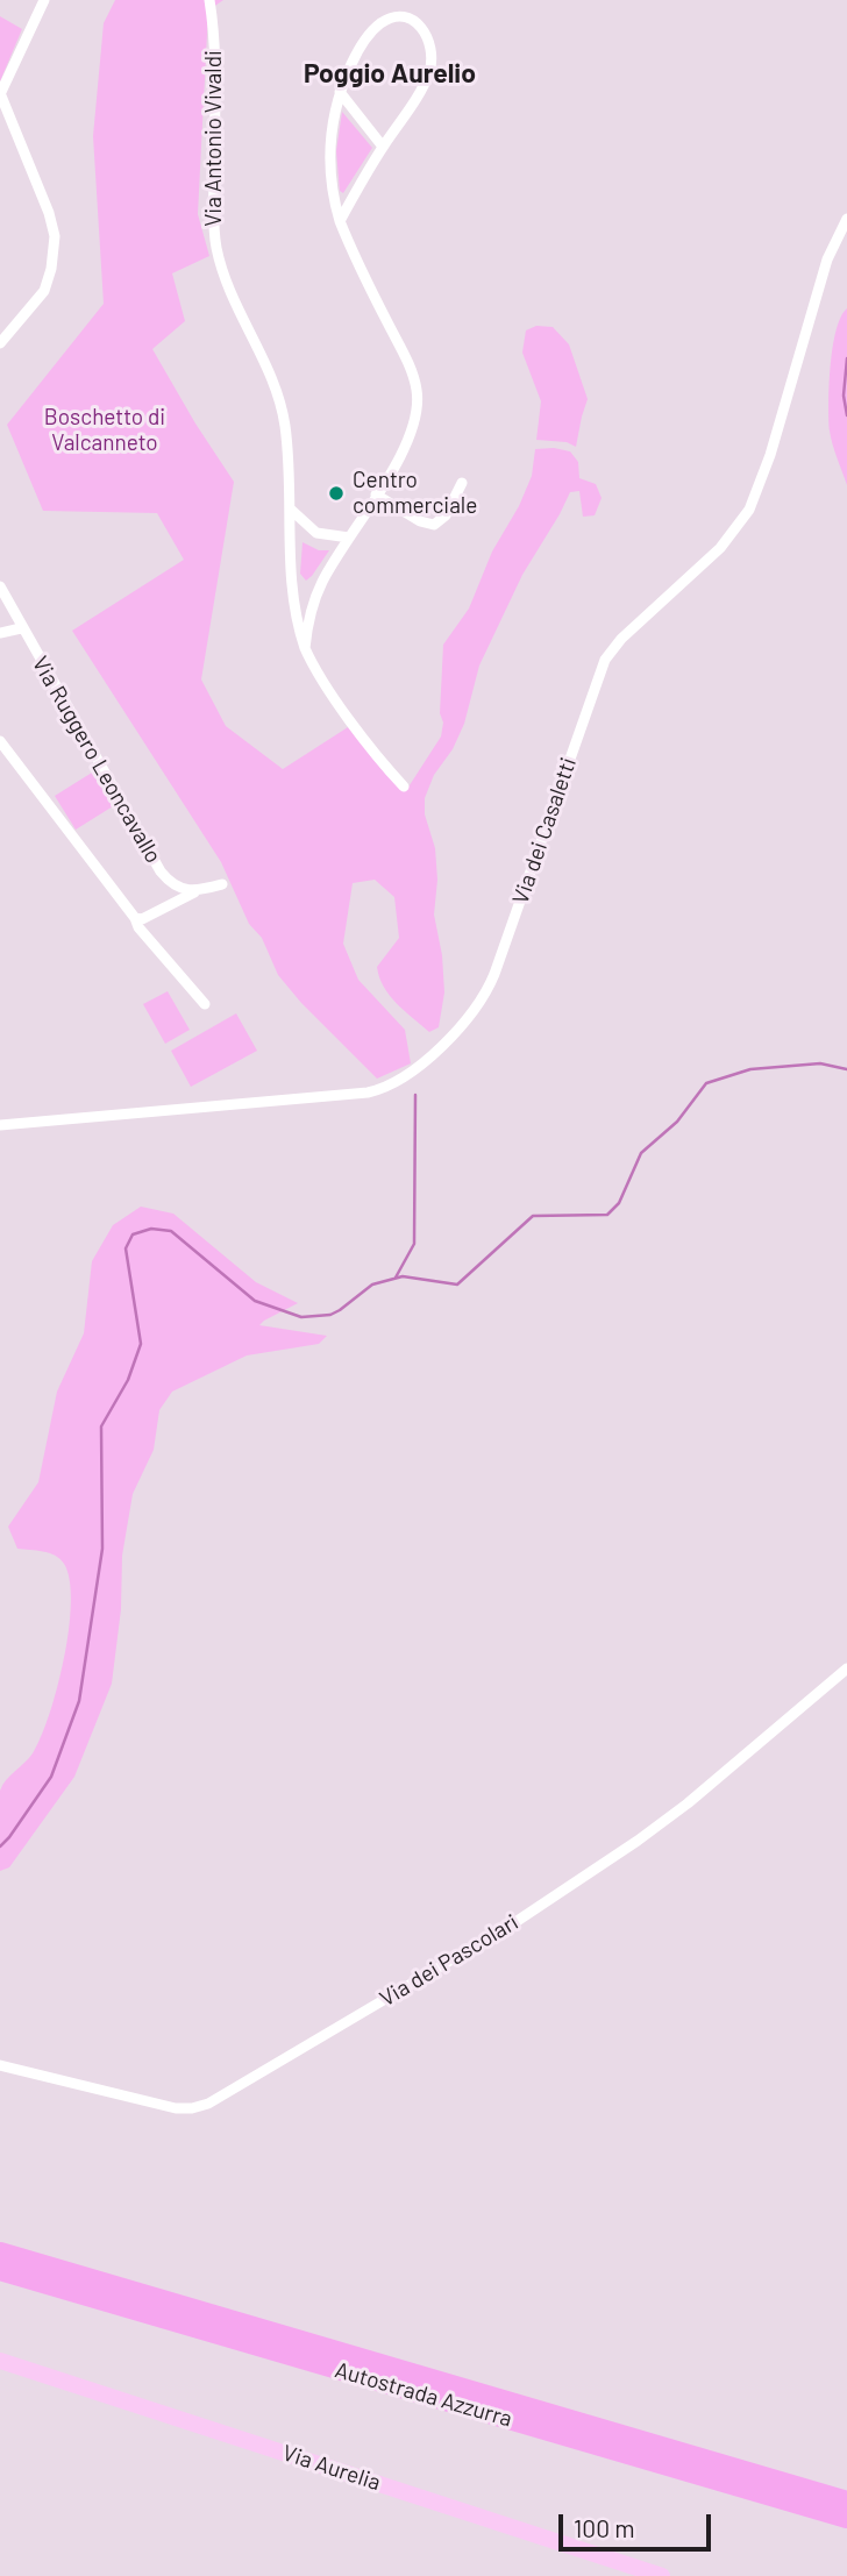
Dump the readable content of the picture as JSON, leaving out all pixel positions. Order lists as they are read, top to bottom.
{
  "streets": {
    "highway": ["Autostrada Azzurra"],
    "main road": ["Via Aurelia"],
    "street": [
      "Via Antonio Vivaldi",
      "Via Ruggero Leoncavallo",
      "Via dei Casaletti",
      "Via dei Pascolari"
    ]
  },
  "districts": ["Poggio Aurelio"],
  "parks": ["Boschetto di Valcanneto"],
  "places": ["Centro commerciale"],
  "scale_bar": "100 m"
}
